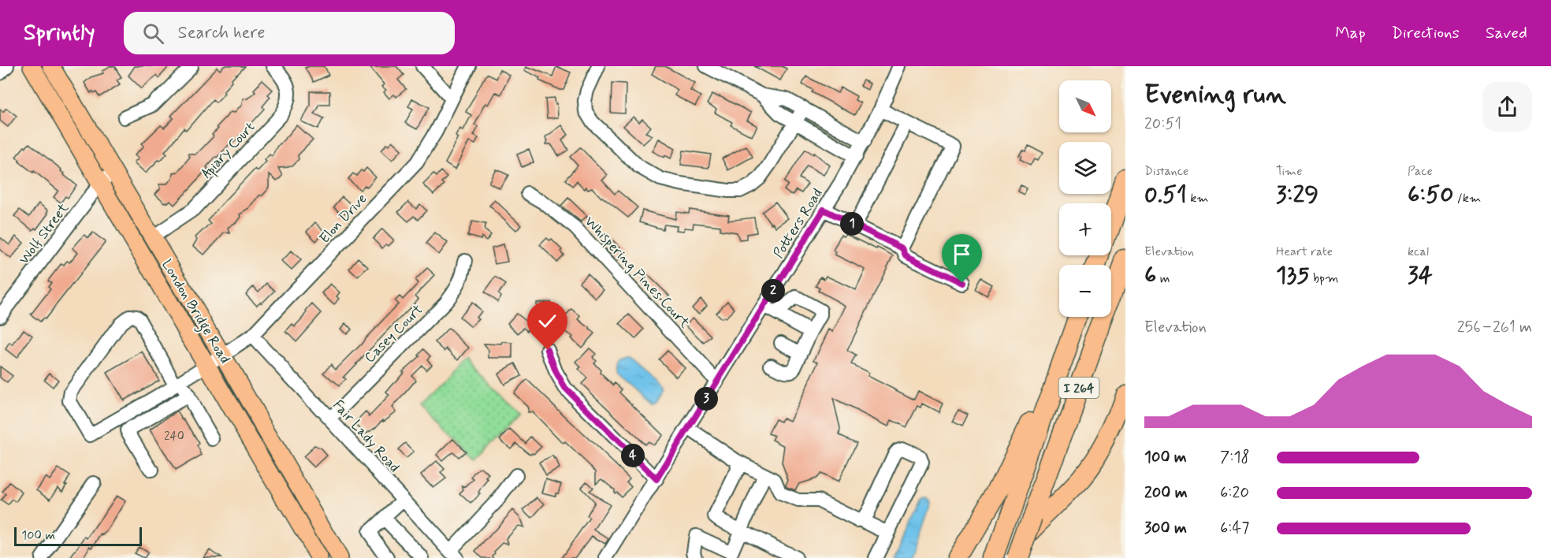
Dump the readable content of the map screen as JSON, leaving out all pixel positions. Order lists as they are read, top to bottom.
{
  "streets": {
    "highway": ["I 264"],
    "main road": ["London Bridge Road"],
    "street": [
      "Apiary Court",
      "Elon Drive",
      "Potters Road",
      "Wolf Street",
      "Whispering Pines Court",
      "Casey Court",
      "Fair Lady Road"
    ]
  },
  "crossings": [
    ["Apiary Court", "London Bridge Road"],
    ["Elon Drive", "London Bridge Road"],
    ["Elon Drive", "Fair Lady Road"],
    ["Potters Road", "Whispering Pines Court"],
    ["Wolf Street", "London Bridge Road"],
    ["Casey Court", "Fair Lady Road"]
  ],
  "house_numbers": ["240"],
  "scale_bar": "100 m",
  "north": "bottom right",
  "page": {
    "header": "Sprintly",
    "search": "Search here",
    "nav": ["Map", "Directions", "Saved"],
    "heading": ["Evening run", "20:51"],
    "map_buttons": ["+", "−"],
    "stats": [
      ["Distance", "0.51 km"],
      ["Time", "3:29"],
      ["Pace", "6:50 /km"],
      ["Elevation", "6 m"],
      ["Heart rate", "135 bpm"],
      ["kcal", "34"]
    ],
    "pins": [
      "1",
      "2",
      "3",
      "4"
    ],
    "chart": ["Elevation", "256–261 m"],
    "list": [
      {
        "name": "100 m",
        "note": "7:18"
      },
      {
        "name": "200 m",
        "note": "6:20"
      },
      {
        "name": "300 m",
        "note": "6:47"
      }
    ],
    "scale": "100 m"
  }
}
